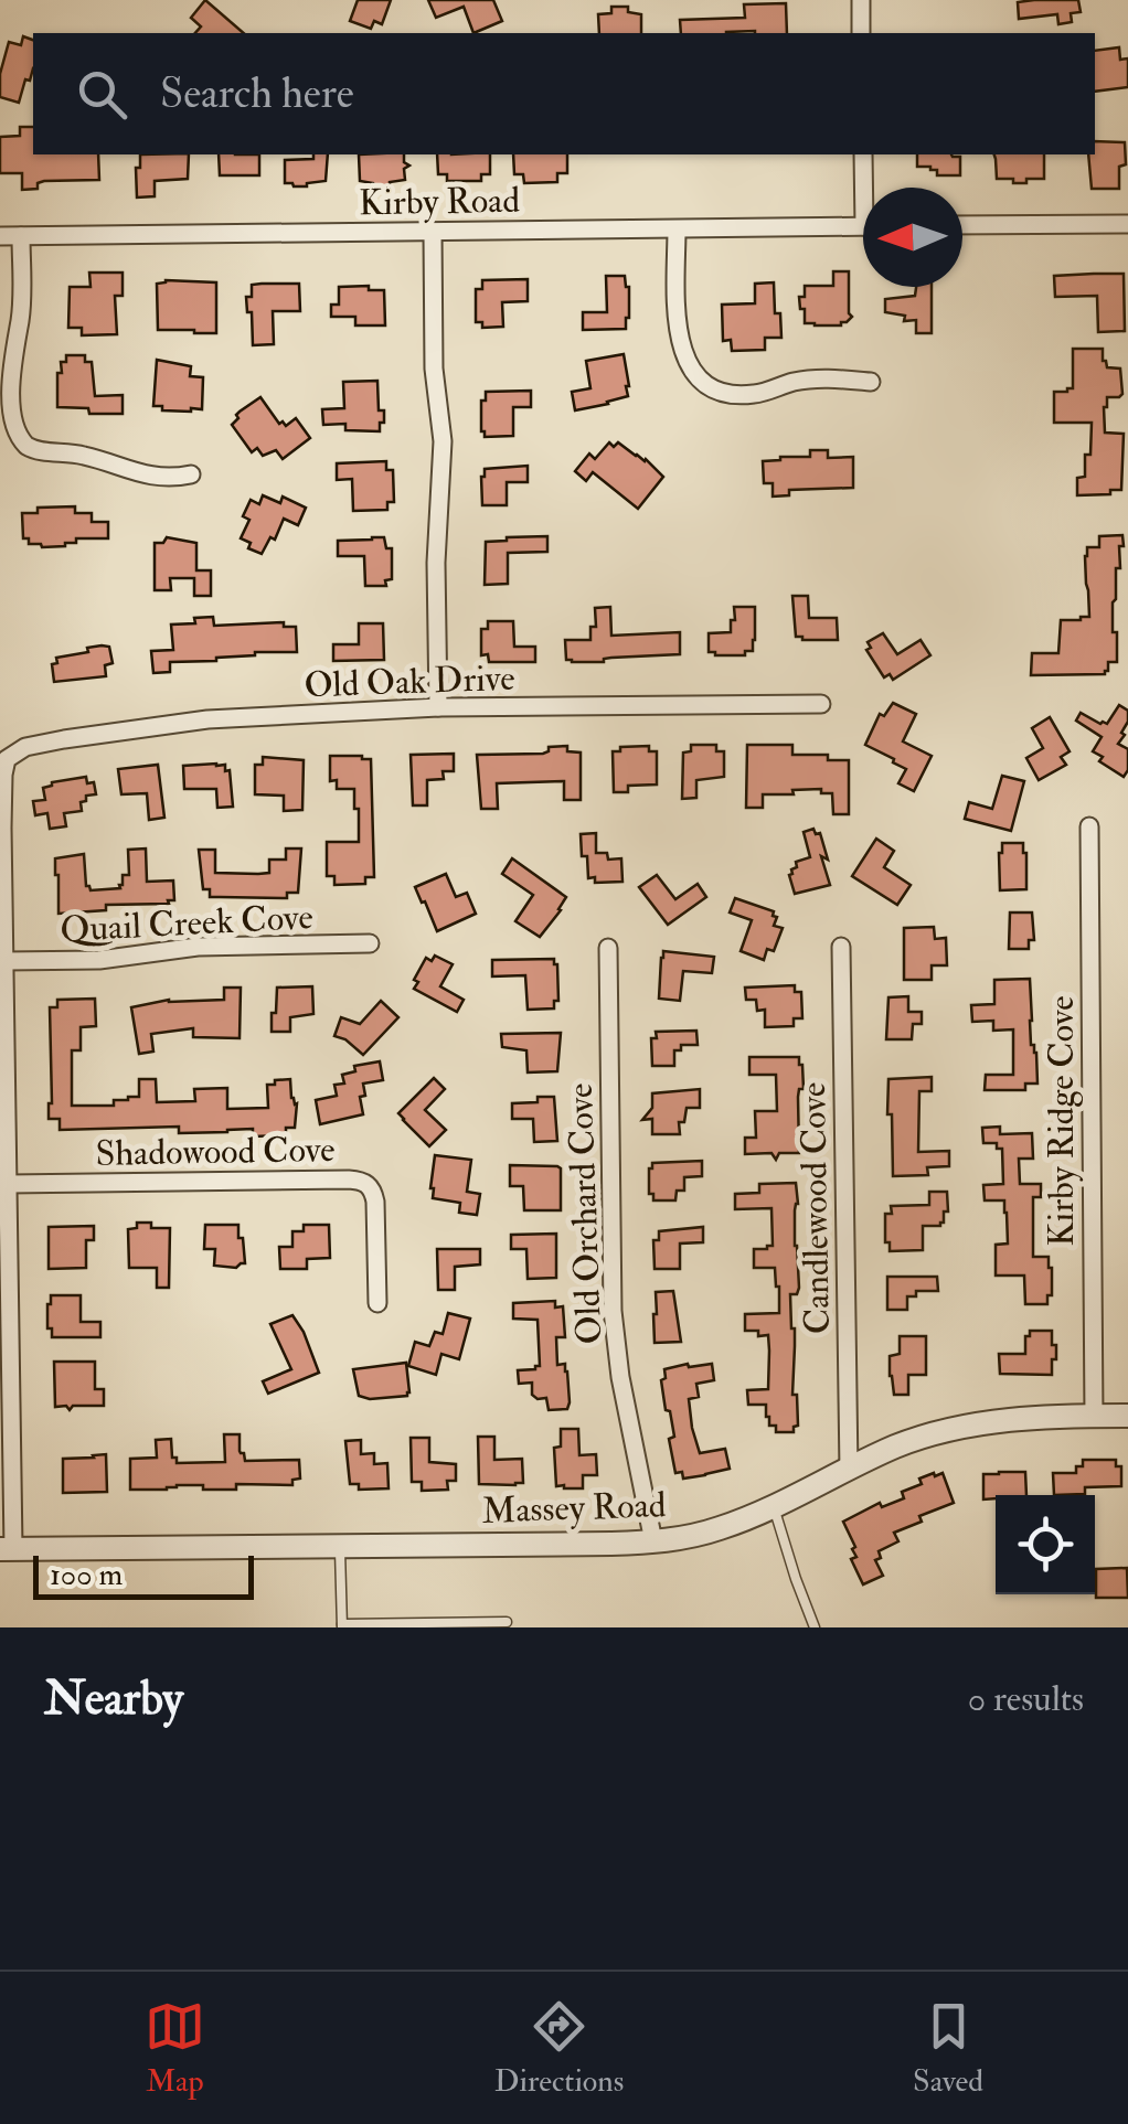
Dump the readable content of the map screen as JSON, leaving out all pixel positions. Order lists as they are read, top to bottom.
{
  "streets": {
    "street": [
      "Kirby Road",
      "Old Oak Drive",
      "Quail Creek Cove",
      "Kirby Ridge Cove",
      "Shadowood Cove",
      "Candlewood Cove",
      "Old Orchard Cove",
      "Massey Road"
    ]
  },
  "crossings": [
    ["Old Oak Drive", "Quail Creek Cove"],
    ["Kirby Ridge Cove", "Massey Road"],
    ["Candlewood Cove", "Massey Road"],
    ["Old Orchard Cove", "Massey Road"]
  ],
  "scale_bar": "100 m",
  "north": "left",
  "page": {
    "search": "Search here",
    "scale": "100 m",
    "heading": ["Nearby", "0 results"],
    "nav": ["Map", "Directions", "Saved"]
  }
}
